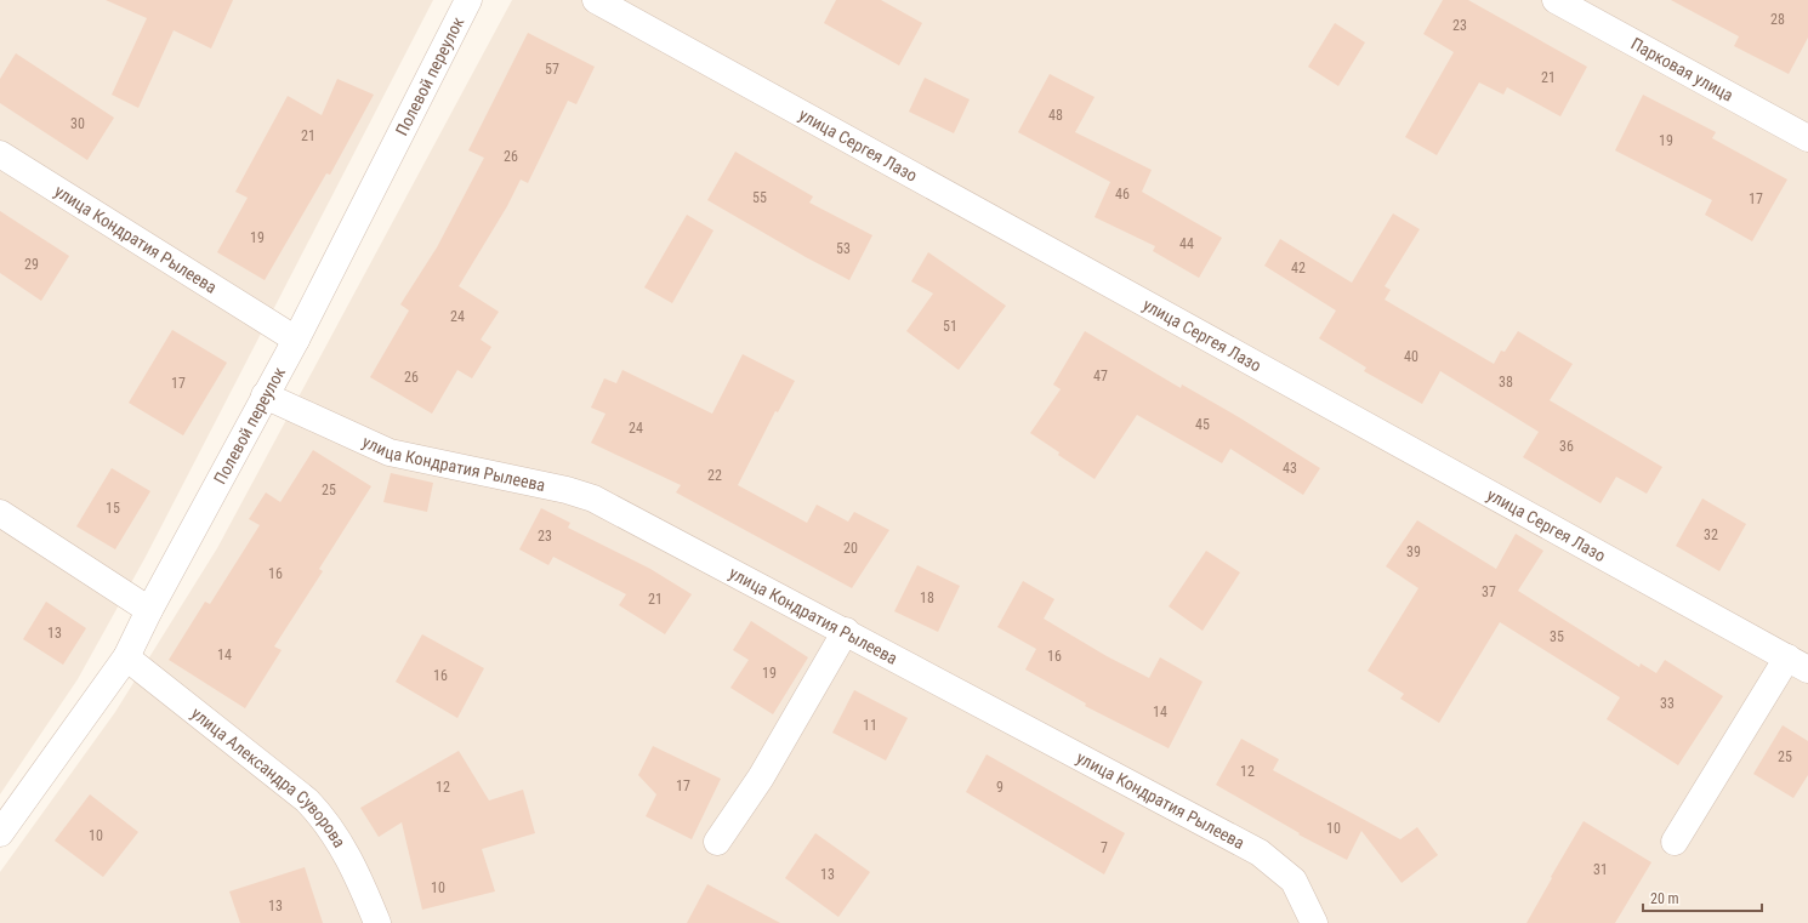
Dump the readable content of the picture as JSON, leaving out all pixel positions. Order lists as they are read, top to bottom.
{
  "streets": {
    "street": [
      "Парковая улица",
      "Полевой переулок",
      "улица Сергея Лазо",
      "улица Кондратия Рылеева",
      "улица Александра Суворова"
    ]
  },
  "crossings": [
    ["Полевой переулок", "улица Кондратия Рылеева"],
    ["Полевой переулок", "улица Александра Суворова"]
  ],
  "house_numbers": [
    "28",
    "23",
    "57",
    "21",
    "48",
    "30",
    "21",
    "19",
    "26",
    "46",
    "55",
    "17",
    "19",
    "44",
    "53",
    "29",
    "42",
    "24",
    "51",
    "40",
    "47",
    "26",
    "38",
    "17",
    "45",
    "24",
    "36",
    "43",
    "22",
    "25",
    "15",
    "32",
    "23",
    "20",
    "39",
    "16",
    "37",
    "18",
    "21",
    "13",
    "35",
    "14",
    "16",
    "19",
    "16",
    "33",
    "14",
    "11",
    "25",
    "12",
    "17",
    "12",
    "9",
    "10",
    "10",
    "7",
    "31",
    "13",
    "10",
    "13"
  ],
  "scale_bar": "20 m"
}
